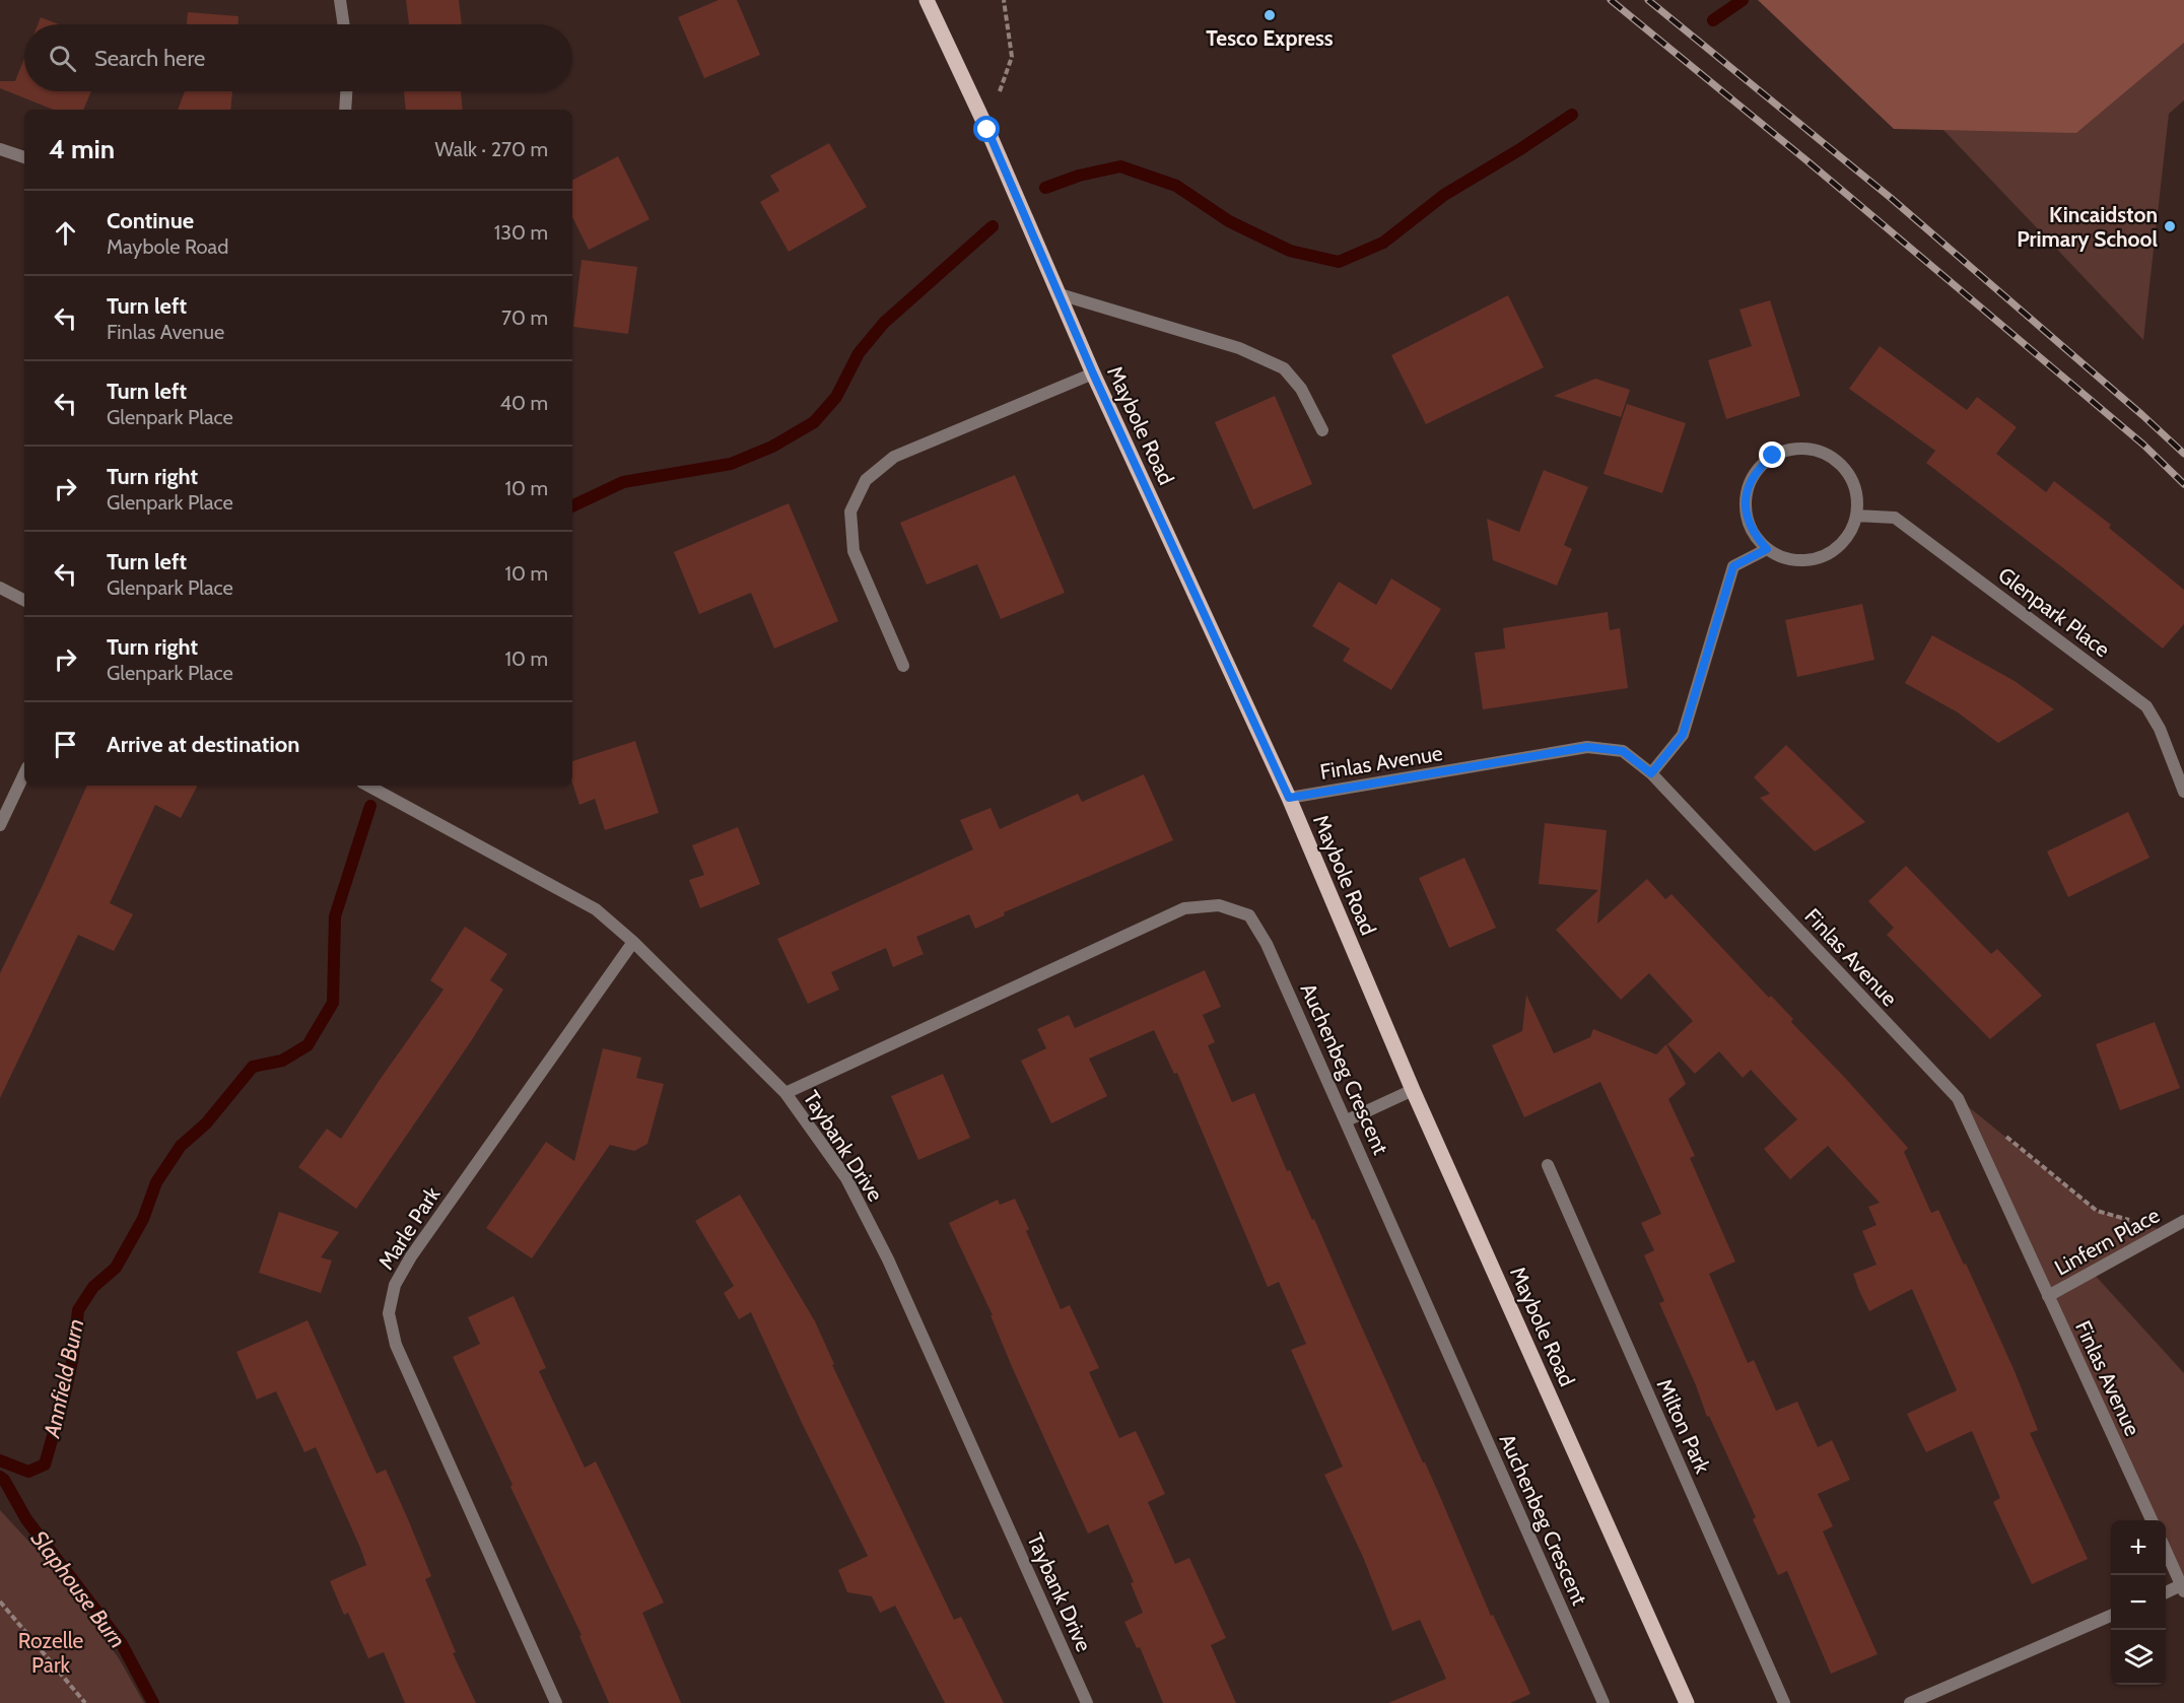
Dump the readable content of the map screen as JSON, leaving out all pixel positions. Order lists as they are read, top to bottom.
{
  "streets": {
    "main road": ["Maybole Road"],
    "street": [
      "Glenpark Place",
      "Finlas Avenue",
      "Auchenbeg Crescent",
      "Taybank Drive",
      "Marle Park",
      "Linfern Place",
      "Milton Park"
    ]
  },
  "crossings": [
    ["Maybole Road", "Finlas Avenue"],
    ["Finlas Avenue", "Linfern Place"],
    ["Auchenbeg Crescent", "Taybank Drive"],
    ["Taybank Drive", "Marle Park"]
  ],
  "water": ["Annfield Burn", "Slaphouse Burn"],
  "parks": ["Rozelle Park"],
  "places": ["Tesco Express", "Kincaidston Primary School"],
  "page": {
    "search": "Search here",
    "heading": ["4 min", "Walk · 270 m"],
    "list": [
      ["Continue", "Maybole Road", "130 m"],
      ["Turn left", "Finlas Avenue", "70 m"],
      ["Turn left", "Glenpark Place", "40 m"],
      ["Turn right", "Glenpark Place", "10 m"],
      ["Turn left", "Glenpark Place", "10 m"],
      ["Turn right", "Glenpark Place", "10 m"],
      "Arrive at destination"
    ],
    "map_buttons": ["+", "−"]
  }
}
